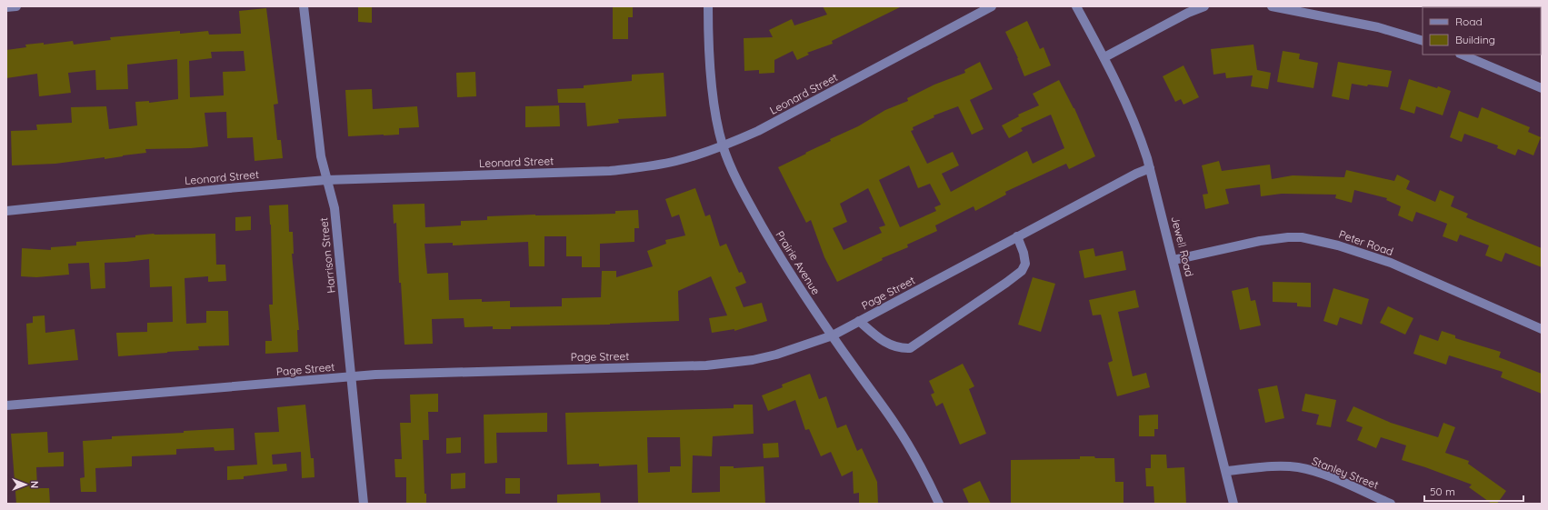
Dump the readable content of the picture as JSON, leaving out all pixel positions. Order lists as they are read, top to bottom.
{
  "streets": {
    "street": [
      "Leonard Street",
      "Peter Road",
      "Jewell Road",
      "Harrison Street",
      "Prairie Avenue",
      "Page Street",
      "Stanley Street"
    ]
  },
  "crossings": [
    ["Leonard Street", "Harrison Street"],
    ["Leonard Street", "Prairie Avenue"],
    ["Peter Road", "Jewell Road"],
    ["Jewell Road", "Page Street"],
    ["Jewell Road", "Stanley Street"],
    ["Harrison Street", "Page Street"],
    ["Prairie Avenue", "Page Street"]
  ],
  "legend": ["Road", "Building"],
  "scale_bar": "50 m",
  "north": "right"
}
